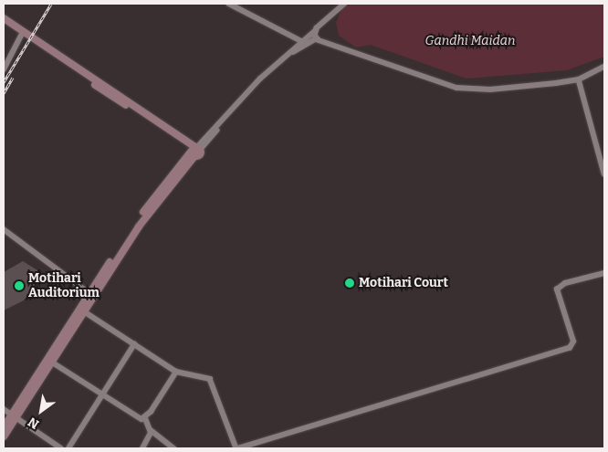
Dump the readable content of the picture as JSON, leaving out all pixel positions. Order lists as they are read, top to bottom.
{
  "parks": ["Gandhi Maidan"],
  "places": ["Motihari Court", "Motihari Auditorium"],
  "north": "bottom left"
}
